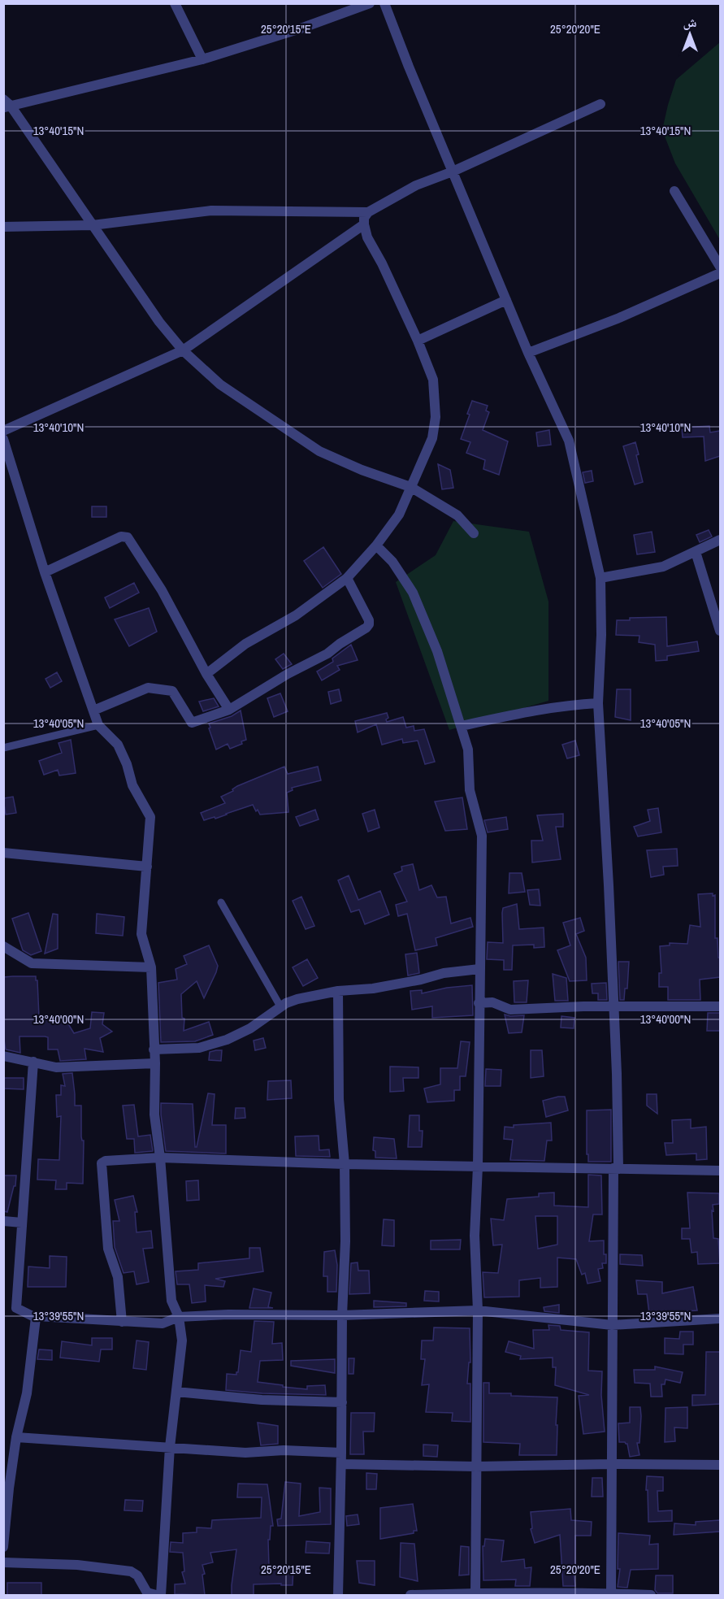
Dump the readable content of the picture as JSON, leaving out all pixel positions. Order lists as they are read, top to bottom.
{
  "north": "top",
  "coordinates": [
    "25°20'15\"E",
    "25°20'20\"E",
    "13°40'15\"N",
    "13°40'10\"N",
    "13°40'05\"N",
    "13°40'00\"N",
    "13°39'55\"N"
  ]
}
